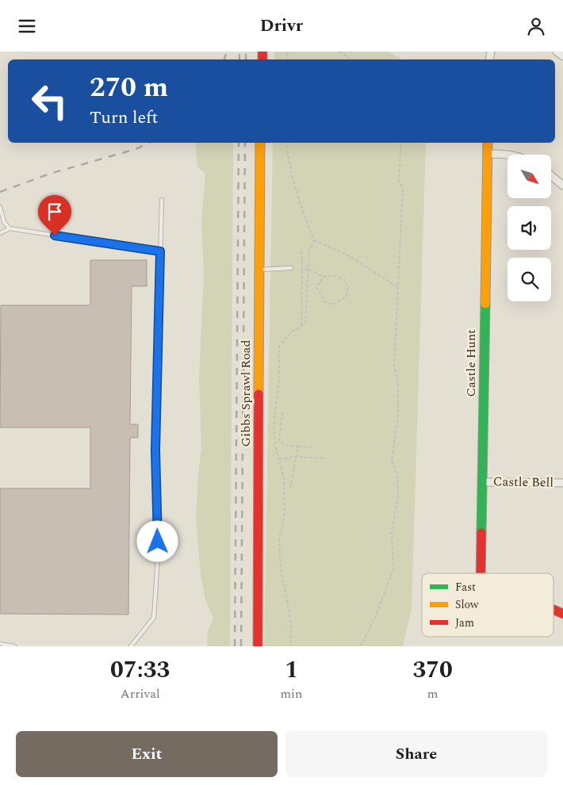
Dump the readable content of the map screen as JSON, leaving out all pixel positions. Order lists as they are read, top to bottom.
{
  "streets": {
    "street": ["Castle Hunt", "Gibbs Sprawl Road", "Castle Bell"]
  },
  "crossings": [
    ["Castle Hunt", "Castle Bell"]
  ],
  "legend": ["Fast", "Slow", "Jam"],
  "north": "bottom right",
  "page": {
    "header": "Drivr",
    "turn": ["270 m", "Turn left"],
    "eta": [
      "07:33",
      "Arrival",
      "1",
      "min",
      "370",
      "m"
    ],
    "buttons": ["Exit", "Share"]
  }
}
